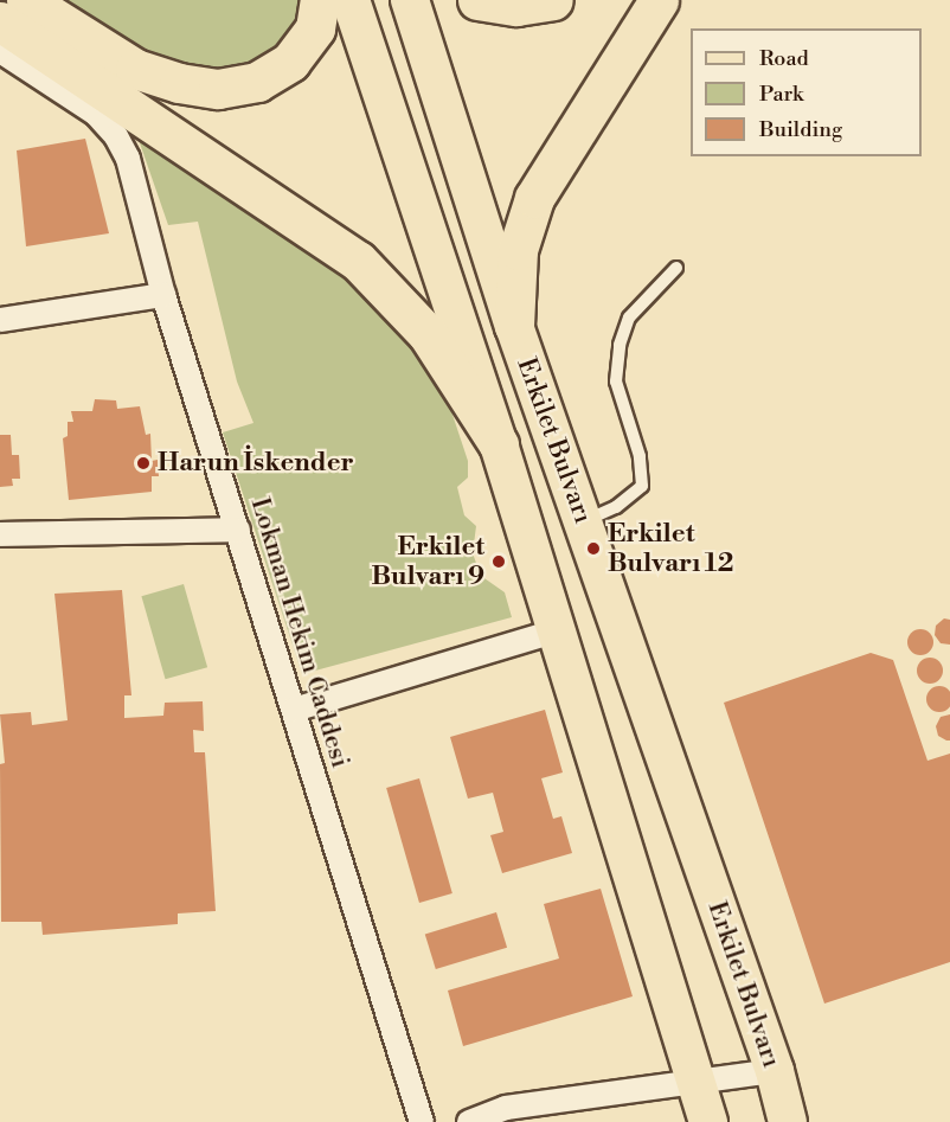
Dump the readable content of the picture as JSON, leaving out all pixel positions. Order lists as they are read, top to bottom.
{
  "streets": {
    "main road": ["Erkilet Bulvarı"],
    "street": ["Lokman Hekim Caddesi"]
  },
  "places": ["Harun İskender", "Erkilet Bulvarı 12", "Erkilet Bulvarı 9"],
  "legend": ["Road", "Park", "Building"]
}
